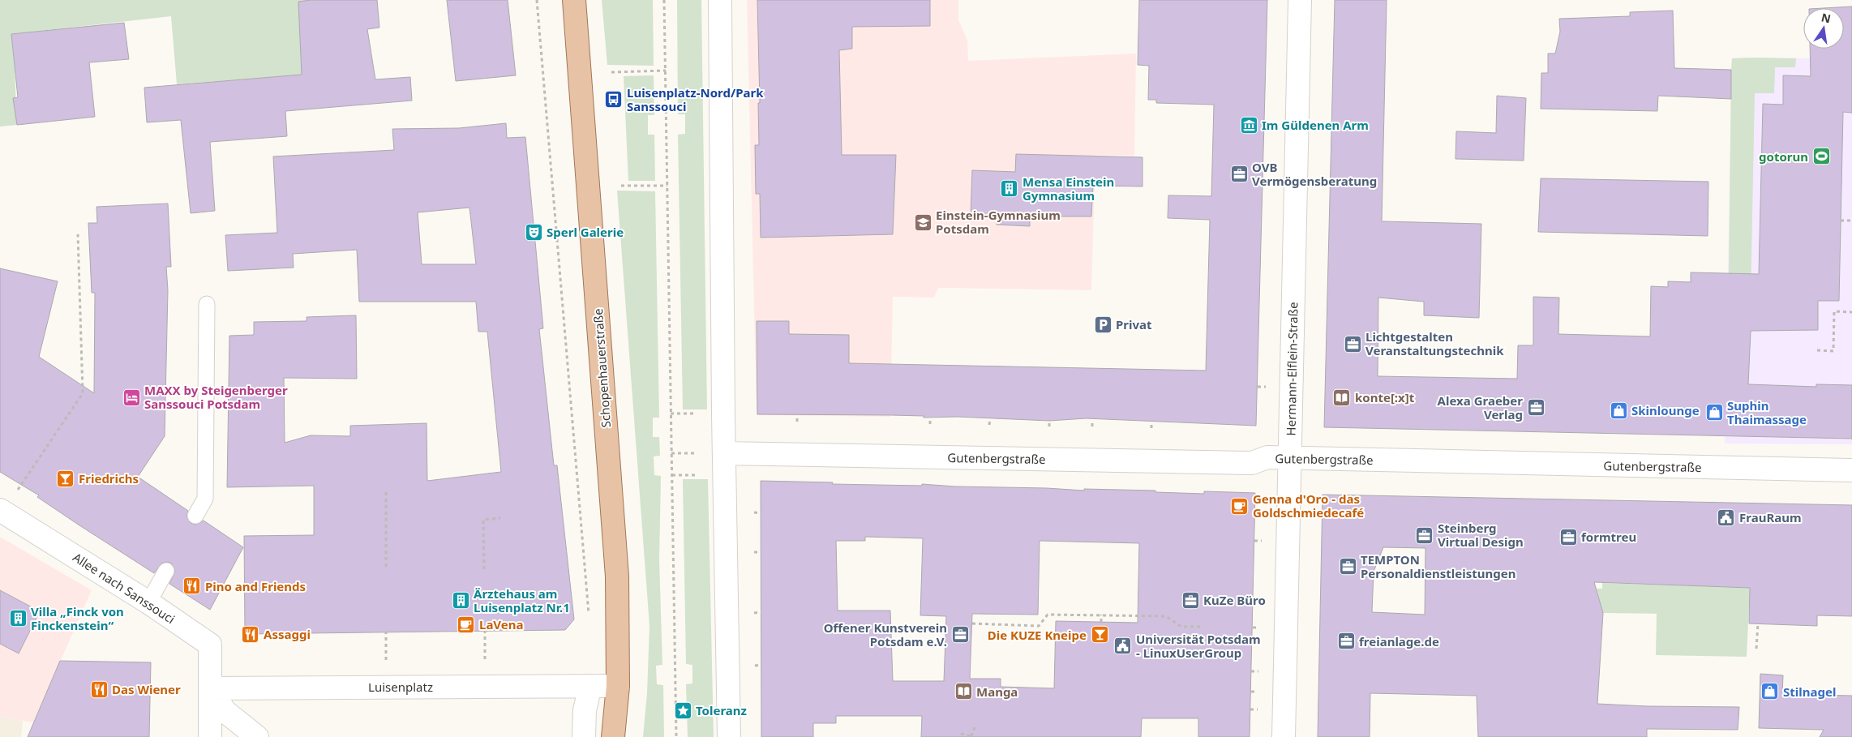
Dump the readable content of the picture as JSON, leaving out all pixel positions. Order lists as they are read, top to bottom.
{
  "streets": {
    "main road": ["Schopenhauerstraße"],
    "street": [
      "Hermann-Elflein-Straße",
      "Gutenbergstraße",
      "Allee nach Sanssouci",
      "Luisenplatz"
    ]
  },
  "crossings": [
    ["Schopenhauerstraße", "Luisenplatz"],
    ["Hermann-Elflein-Straße", "Gutenbergstraße"],
    ["Allee nach Sanssouci", "Luisenplatz"]
  ],
  "places": {
    "bus stop": ["Luisenplatz-Nord/Park Sanssouci"],
    "museum": ["Im Güldenen Arm"],
    "sports": ["gotorun"],
    "office": [
      "OVB Vermögensberatung",
      "Lichtgestalten Veranstaltungstechnik",
      "Alexa Graeber Verlag",
      "Steinberg Virtual Design",
      "formtreu",
      "TEMPTON Personaldienstleistungen",
      "KuZe Büro",
      "Offener Kunstverein Potsdam e.V.",
      "freianlage.de"
    ],
    "building": ["Mensa Einstein Gymnasium", "Ärztehaus am Luisenplatz Nr.1", "Villa „Finck von Finckenstein“"],
    "school or university": ["Einstein-Gymnasium Potsdam"],
    "theatre": ["Sperl Galerie"],
    "parking": ["Privat"],
    "hotel": ["MAXX by Steigenberger Sanssouci Potsdam"],
    "library": ["konte[:x]t", "Manga"],
    "shop": ["Skinlounge", "Suphin Thaimassage", "Stilnagel"],
    "bar": ["Friedrichs", "Die KUZE Kneipe"],
    "cafe": ["Genna d'Oro - das Goldschmiedecafé", "LaVena"],
    "public building": ["FrauRaum", "Universität Potsdam - LinuxUserGroup"],
    "restaurant": ["Pino and Friends", "Assaggi", "Das Wiener"],
    "place": ["Toleranz"]
  },
  "north": "top"
}
